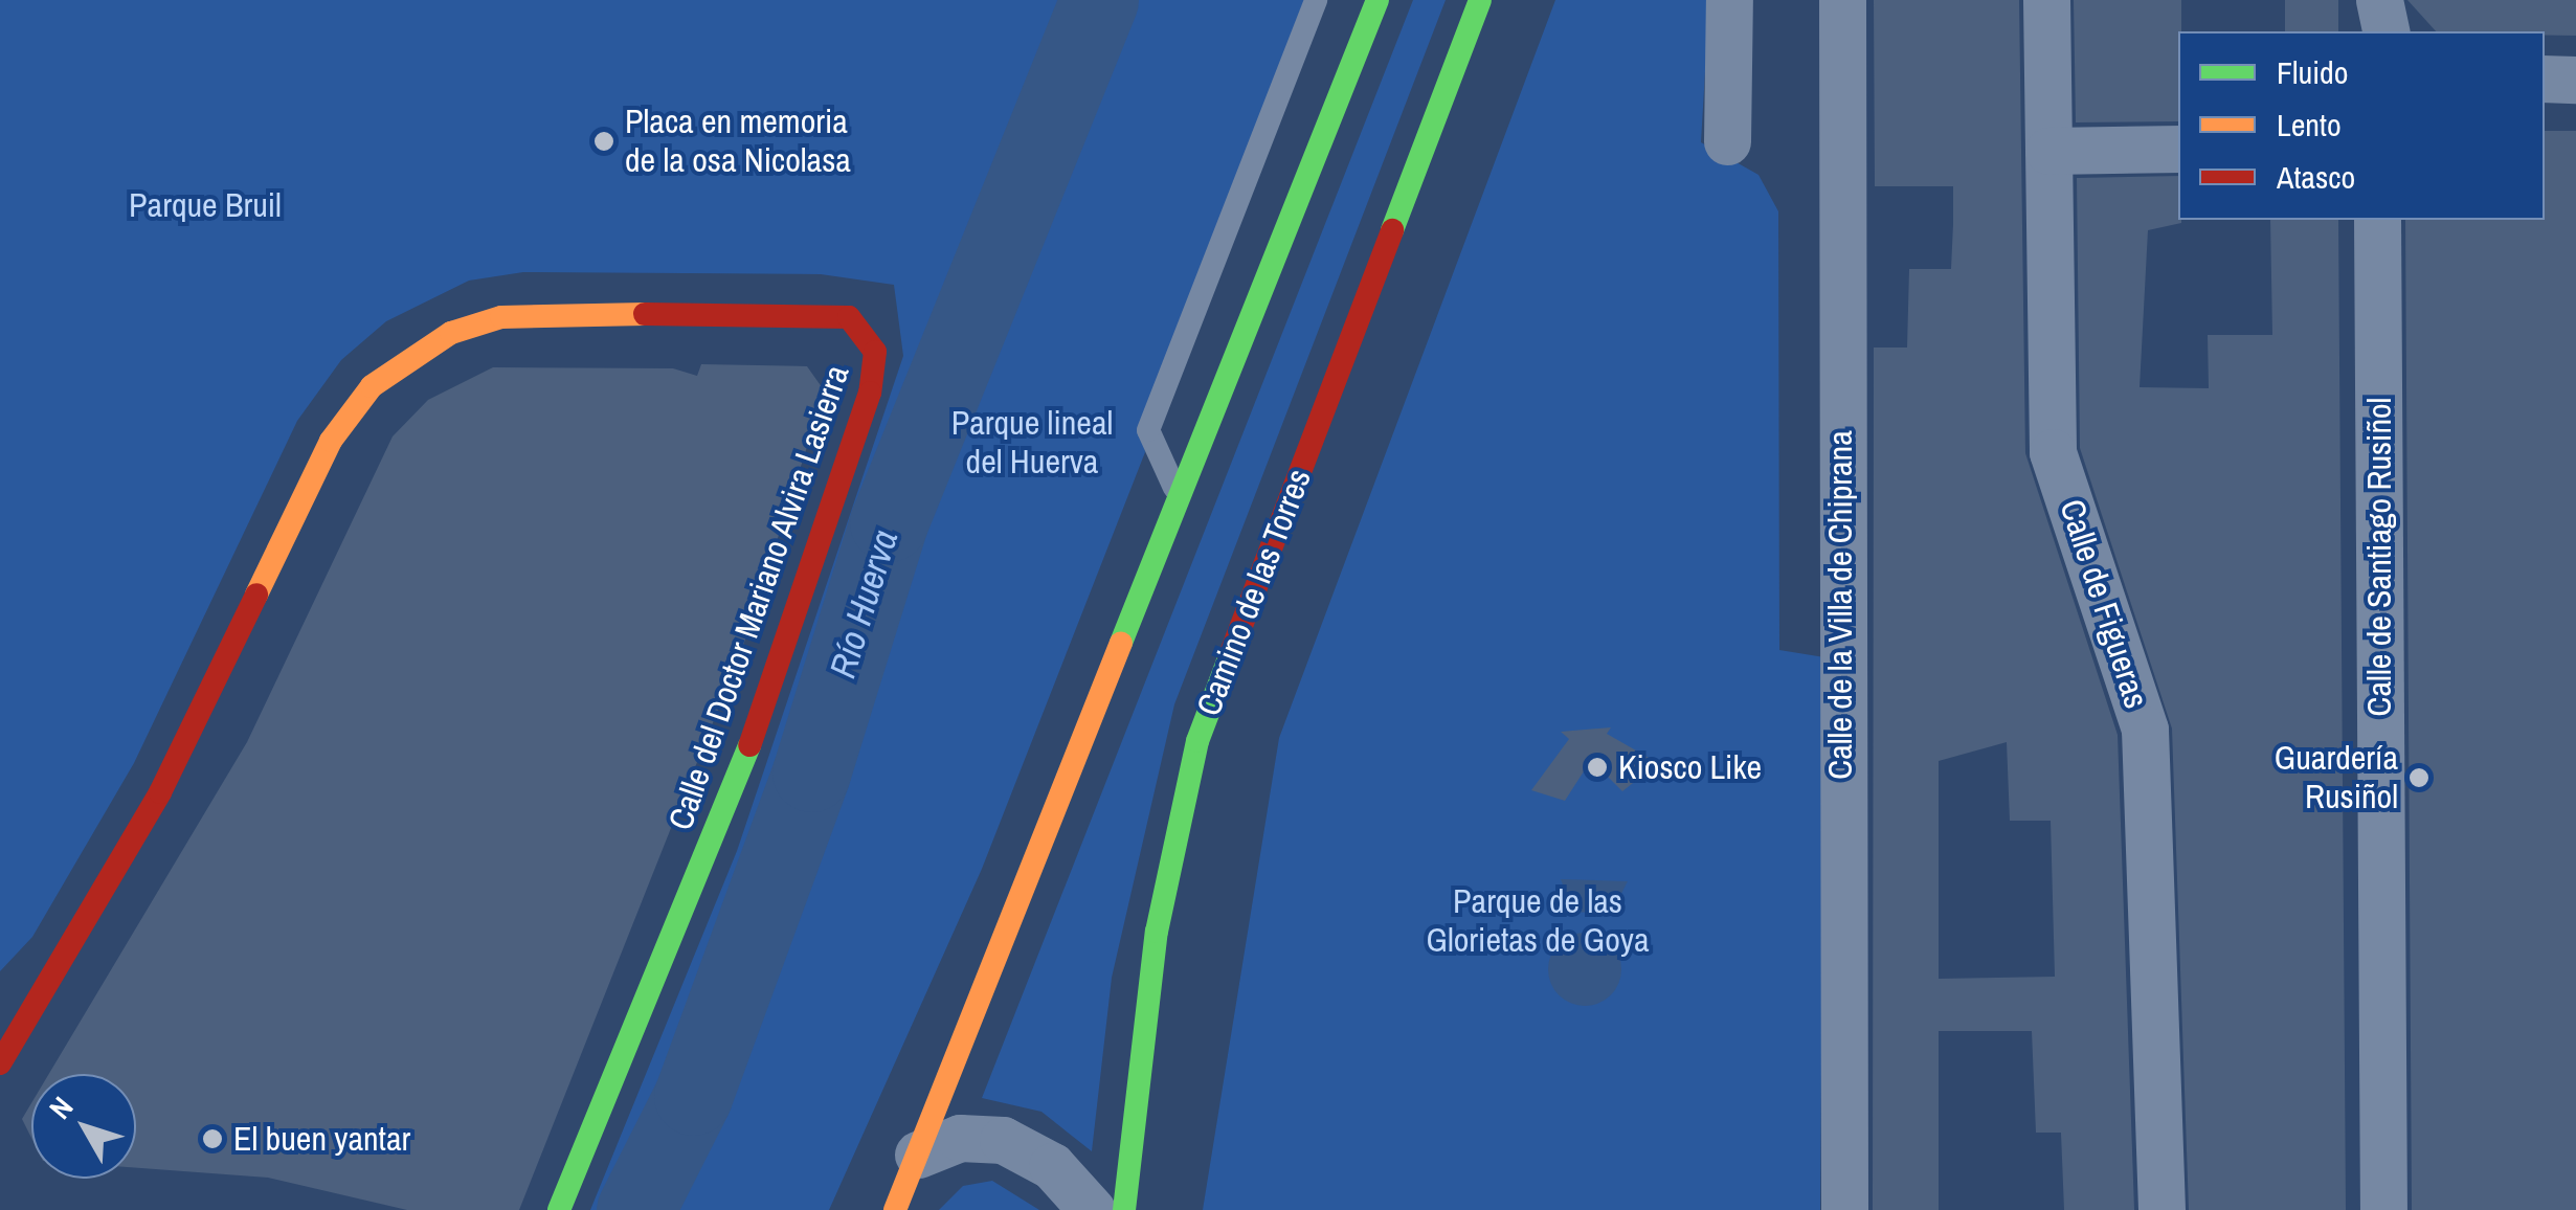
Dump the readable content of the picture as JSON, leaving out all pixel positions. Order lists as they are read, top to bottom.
{
  "streets": {
    "main road": ["Camino de las Torres", "Calle del Doctor Mariano Alvira Lasierra"],
    "street": ["Calle de Santiago Rusiñol", "Calle de Figueras", "Calle de la Villa de Chiprana"]
  },
  "water": ["Río Huerva"],
  "parks": ["Parque Bruil", "Parque lineal del Huerva", "Parque de las Glorietas de Goya"],
  "places": [
    "Placa en memoria de la osa Nicolasa",
    "Kiosco Like",
    "Guardería Rusiñol",
    "El buen yantar"
  ],
  "legend": ["Fluido", "Lento", "Atasco"],
  "north": "top left"
}
